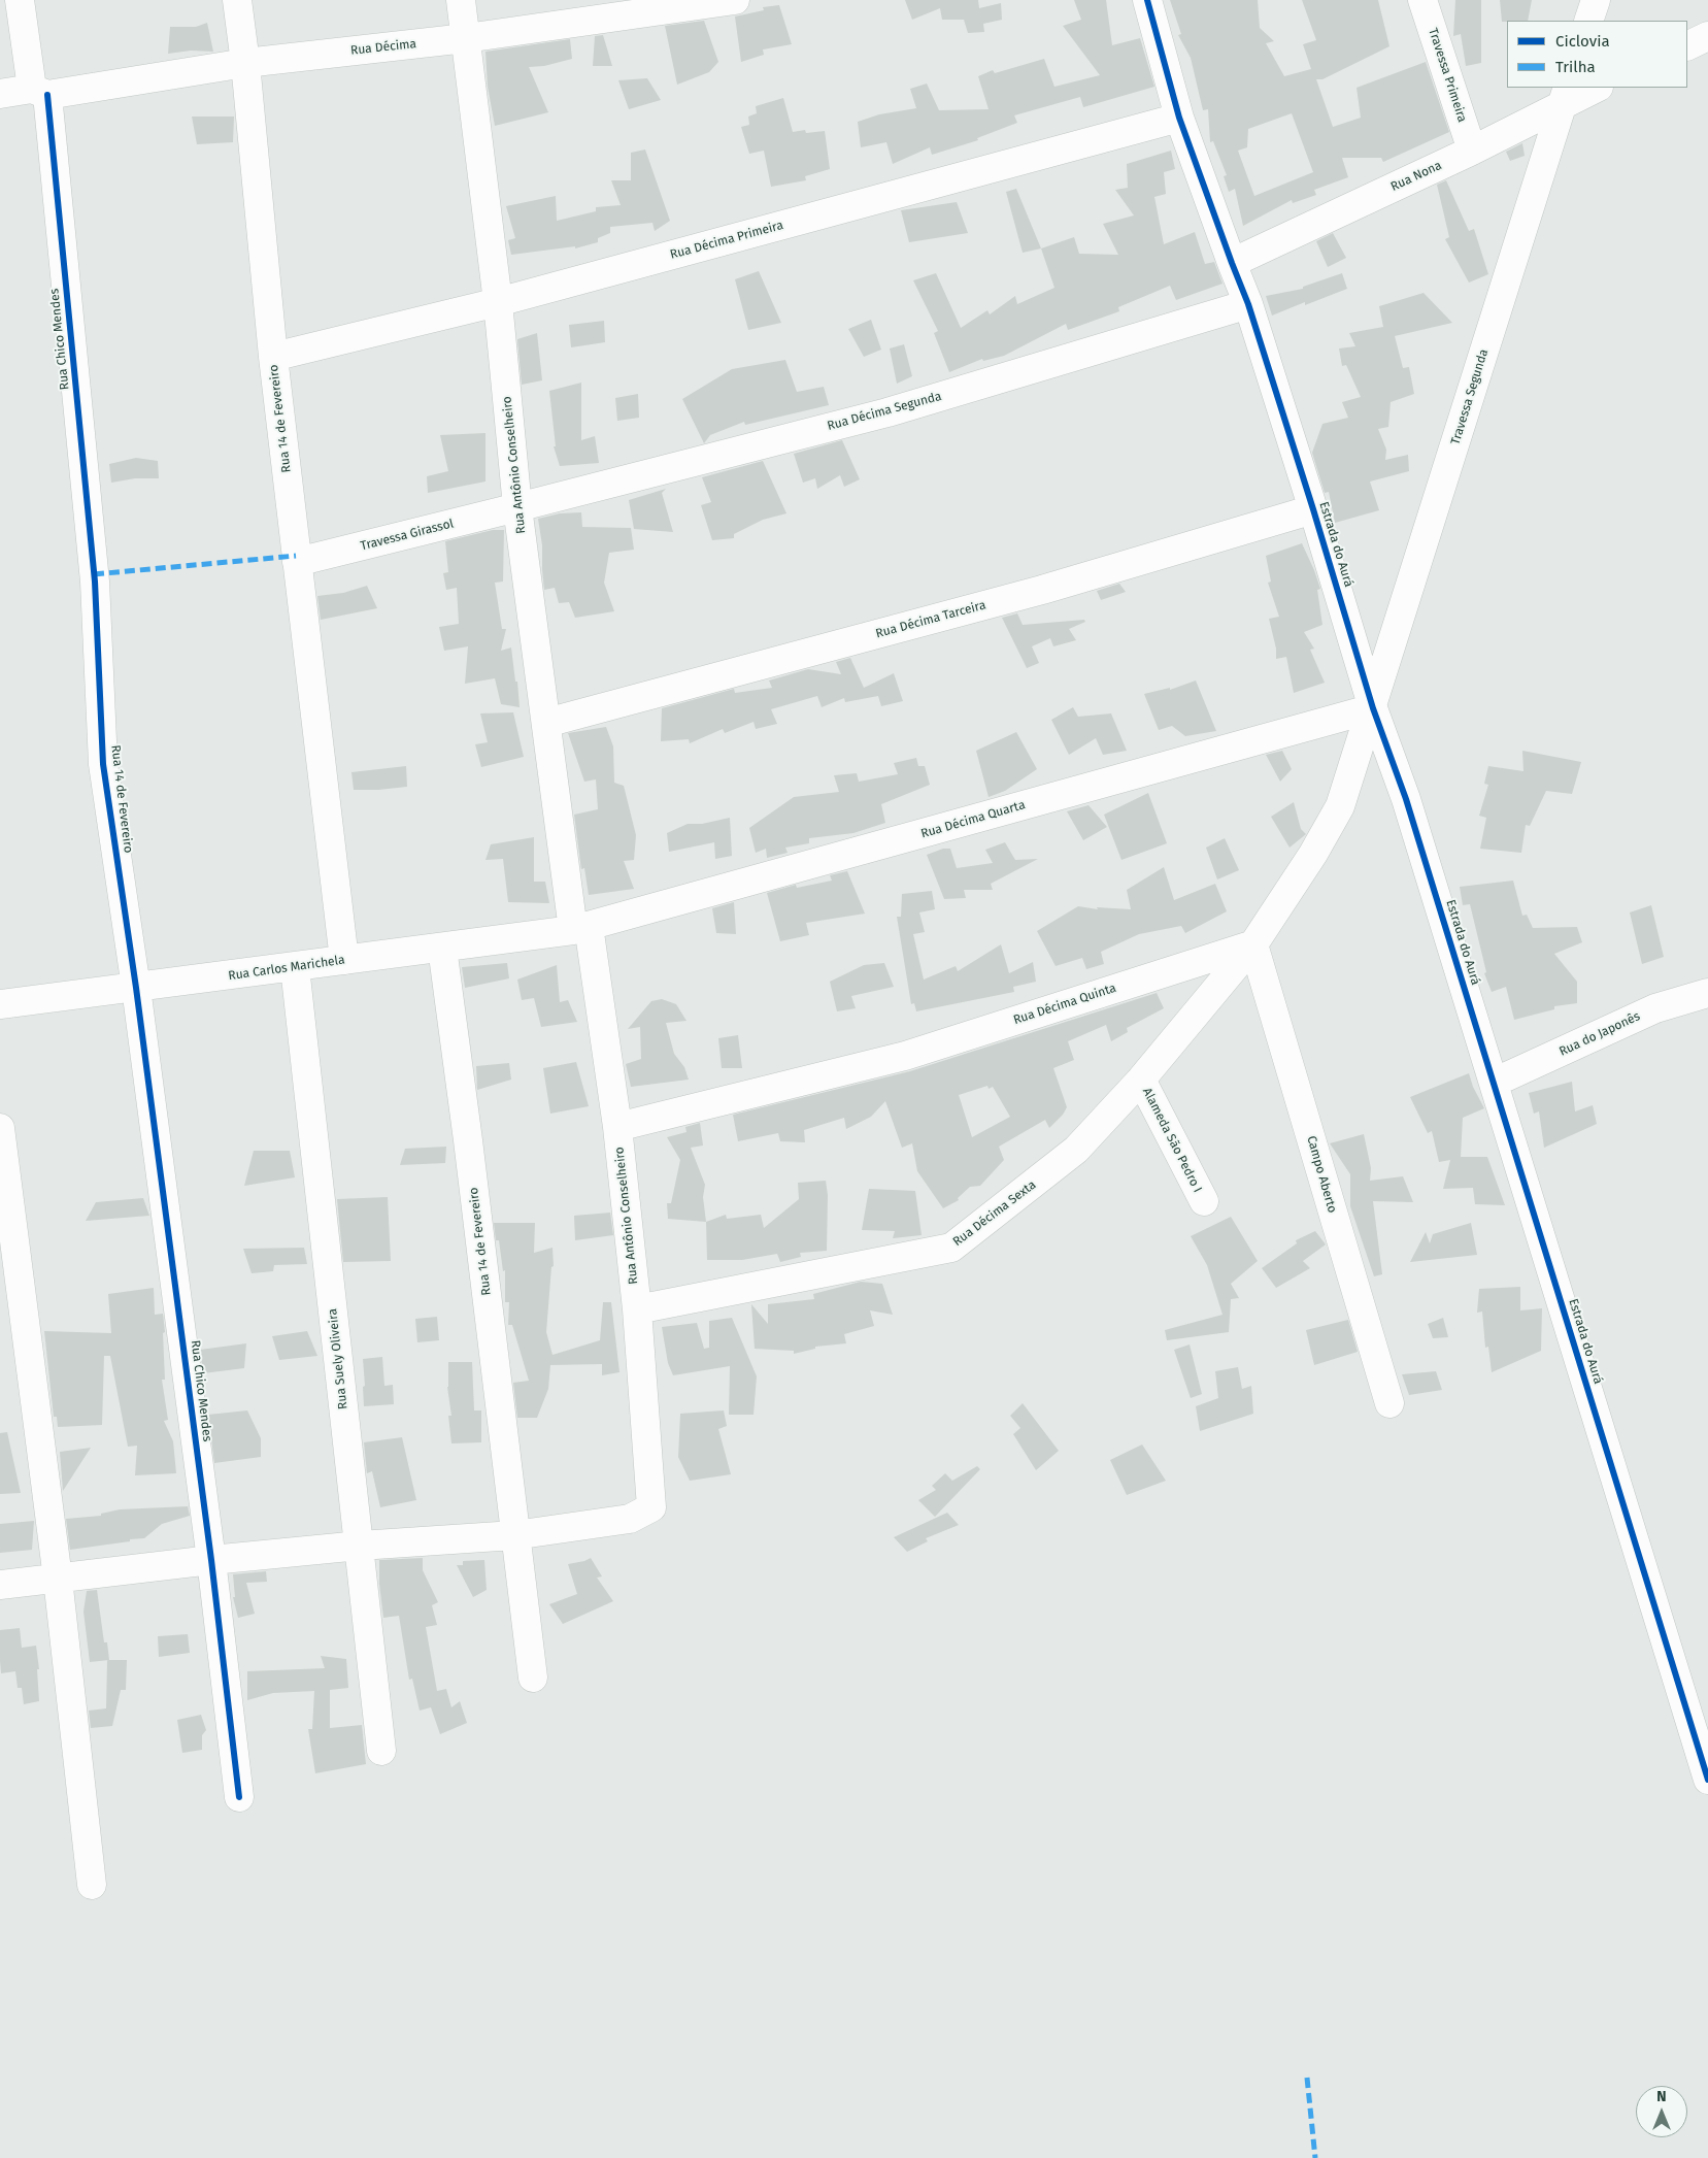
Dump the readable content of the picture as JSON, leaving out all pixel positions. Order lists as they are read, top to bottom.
{
  "streets": {
    "street": [
      "Rua Décima",
      "Travessa Primeira",
      "Rua Nona",
      "Rua Décima Primeira",
      "Rua Chico Mendes",
      "Travessa Segunda",
      "Rua Décima Segunda",
      "Rua 14 de Fevereiro",
      "Rua Antônio Conselheiro",
      "Travessa Girassol",
      "Estrada do Aurá",
      "Rua Décima Tarceira",
      "Rua Décima Quarta",
      "Rua Carlos Marichela",
      "Rua Décima Quinta",
      "Rua do Japonês",
      "Alameda São Pedro I",
      "Campo Aberto",
      "Rua Décima Sexta",
      "Rua Suely Oliveira"
    ]
  },
  "crossings": [
    ["Rua Décima", "Rua Chico Mendes"],
    ["Rua Décima", "Rua 14 de Fevereiro"],
    ["Rua Décima", "Rua Antônio Conselheiro"],
    ["Travessa Primeira", "Rua Nona"],
    ["Rua Nona", "Travessa Segunda"],
    ["Rua Nona", "Estrada do Aurá"],
    ["Rua Décima Primeira", "Rua 14 de Fevereiro"],
    ["Rua Décima Primeira", "Rua Antônio Conselheiro"],
    ["Rua Décima Primeira", "Estrada do Aurá"],
    ["Rua Chico Mendes", "Rua 14 de Fevereiro"],
    ["Rua Chico Mendes", "Rua Carlos Marichela"],
    ["Travessa Segunda", "Estrada do Aurá"],
    ["Travessa Segunda", "Rua Décima Quarta"],
    ["Rua Décima Segunda", "Rua Antônio Conselheiro"],
    ["Rua Décima Segunda", "Travessa Girassol"],
    ["Rua Décima Segunda", "Estrada do Aurá"],
    ["Rua 14 de Fevereiro", "Rua Antônio Conselheiro"],
    ["Rua 14 de Fevereiro", "Travessa Girassol"],
    ["Rua 14 de Fevereiro", "Rua Carlos Marichela"],
    ["Rua Antônio Conselheiro", "Travessa Girassol"],
    ["Rua Antônio Conselheiro", "Rua Décima Tarceira"],
    ["Rua Antônio Conselheiro", "Rua Décima Quarta"],
    ["Rua Antônio Conselheiro", "Rua Carlos Marichela"],
    ["Rua Antônio Conselheiro", "Rua Décima Quinta"],
    ["Rua Antônio Conselheiro", "Rua Décima Sexta"],
    ["Estrada do Aurá", "Rua Décima Tarceira"],
    ["Estrada do Aurá", "Rua Décima Quarta"],
    ["Estrada do Aurá", "Rua do Japonês"],
    ["Rua Décima Quarta", "Rua Carlos Marichela"],
    ["Rua Carlos Marichela", "Rua Suely Oliveira"],
    ["Rua Décima Quinta", "Campo Aberto"],
    ["Rua Décima Quinta", "Rua Décima Sexta"],
    ["Alameda São Pedro I", "Rua Décima Sexta"],
    ["Campo Aberto", "Rua Décima Sexta"]
  ],
  "legend": ["Ciclovia", "Trilha"],
  "north": "top"
}
